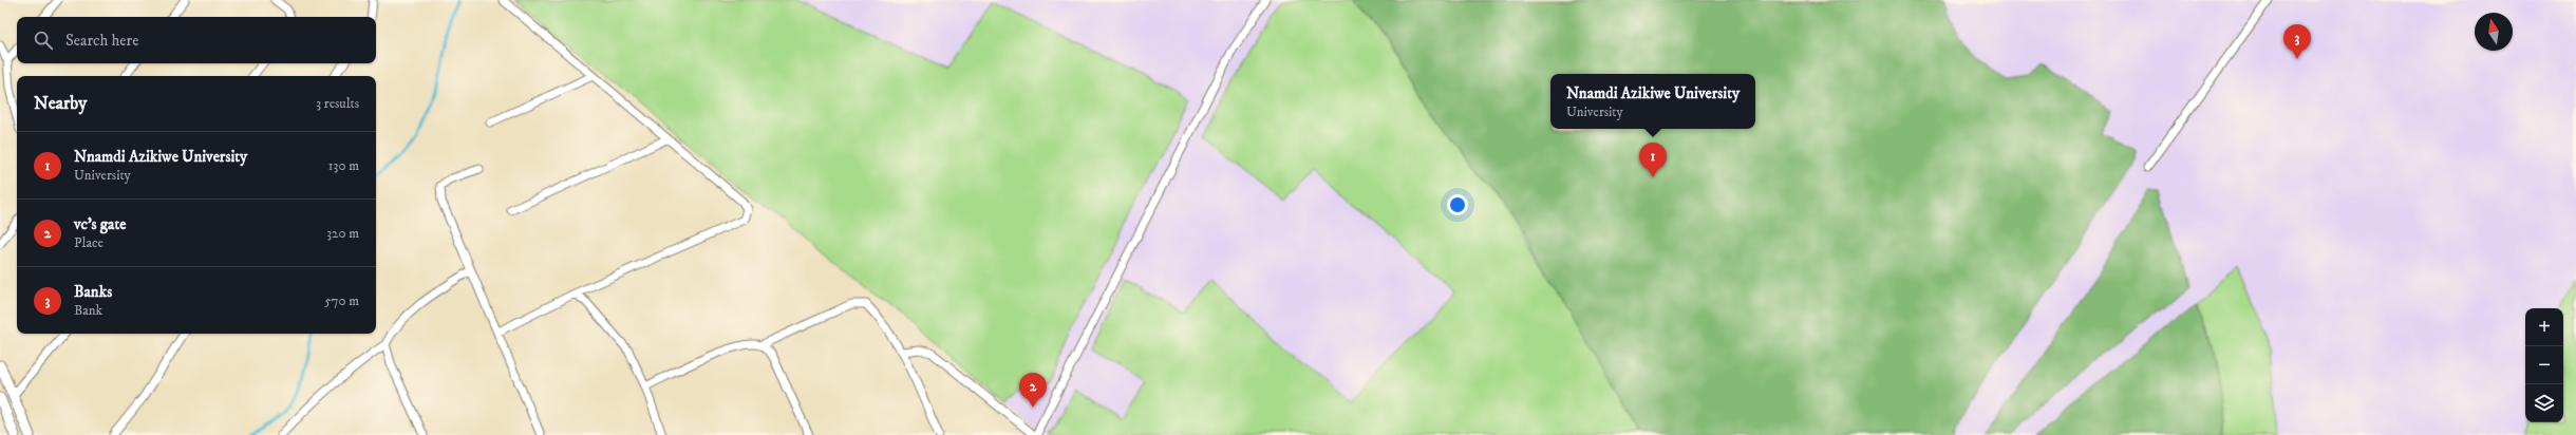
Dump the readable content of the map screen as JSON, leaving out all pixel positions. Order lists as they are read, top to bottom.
{
  "north": "top",
  "page": {
    "search": "Search here",
    "pins": ["3", "1", "2"],
    "popup": ["Nnamdi Azikiwe University", "University"],
    "heading": ["Nearby", "3 results"],
    "list": [
      {
        "mark": "1",
        "name": "Nnamdi Azikiwe University",
        "note": "University",
        "value": "130 m"
      },
      {
        "mark": "2",
        "name": "vc's gate",
        "note": "Place",
        "value": "320 m"
      },
      {
        "mark": "3",
        "name": "Banks",
        "note": "Bank",
        "value": "570 m"
      }
    ],
    "map_buttons": ["+", "−"]
  }
}
